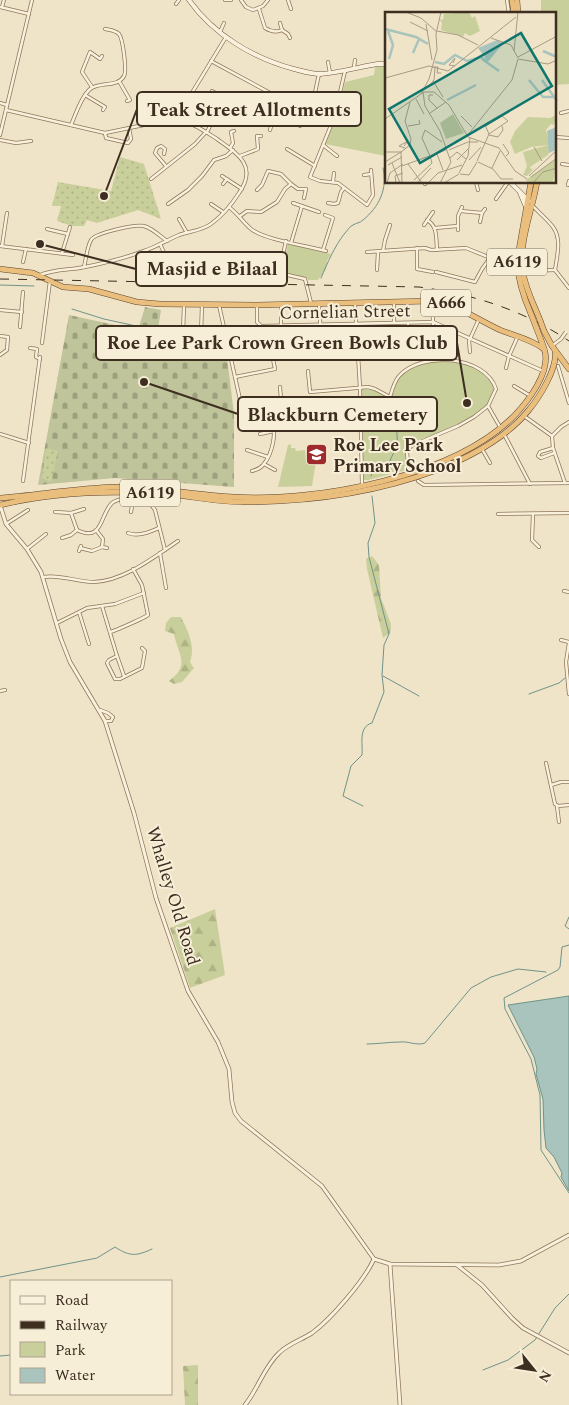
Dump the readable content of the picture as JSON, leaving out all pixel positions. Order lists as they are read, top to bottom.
{
  "streets": {
    "highway": ["A6119", "A666"],
    "street": ["Cornelian Street", "Whalley Old Road"]
  },
  "crossings": [
    ["A6119", "A666"],
    ["A6119", "Cornelian Street"],
    ["A6119", "Whalley Old Road"],
    ["A666", "Cornelian Street"]
  ],
  "places": {
    "other": [
      "Teak Street Allotments",
      "Masjid e Bilaal",
      "Blackburn Cemetery",
      "Roe Lee Park Crown Green Bowls Club"
    ],
    "school or university": ["Roe Lee Park Primary School"]
  },
  "legend": [
    "Road",
    "Railway",
    "Park",
    "Water"
  ],
  "north": "bottom right"
}
